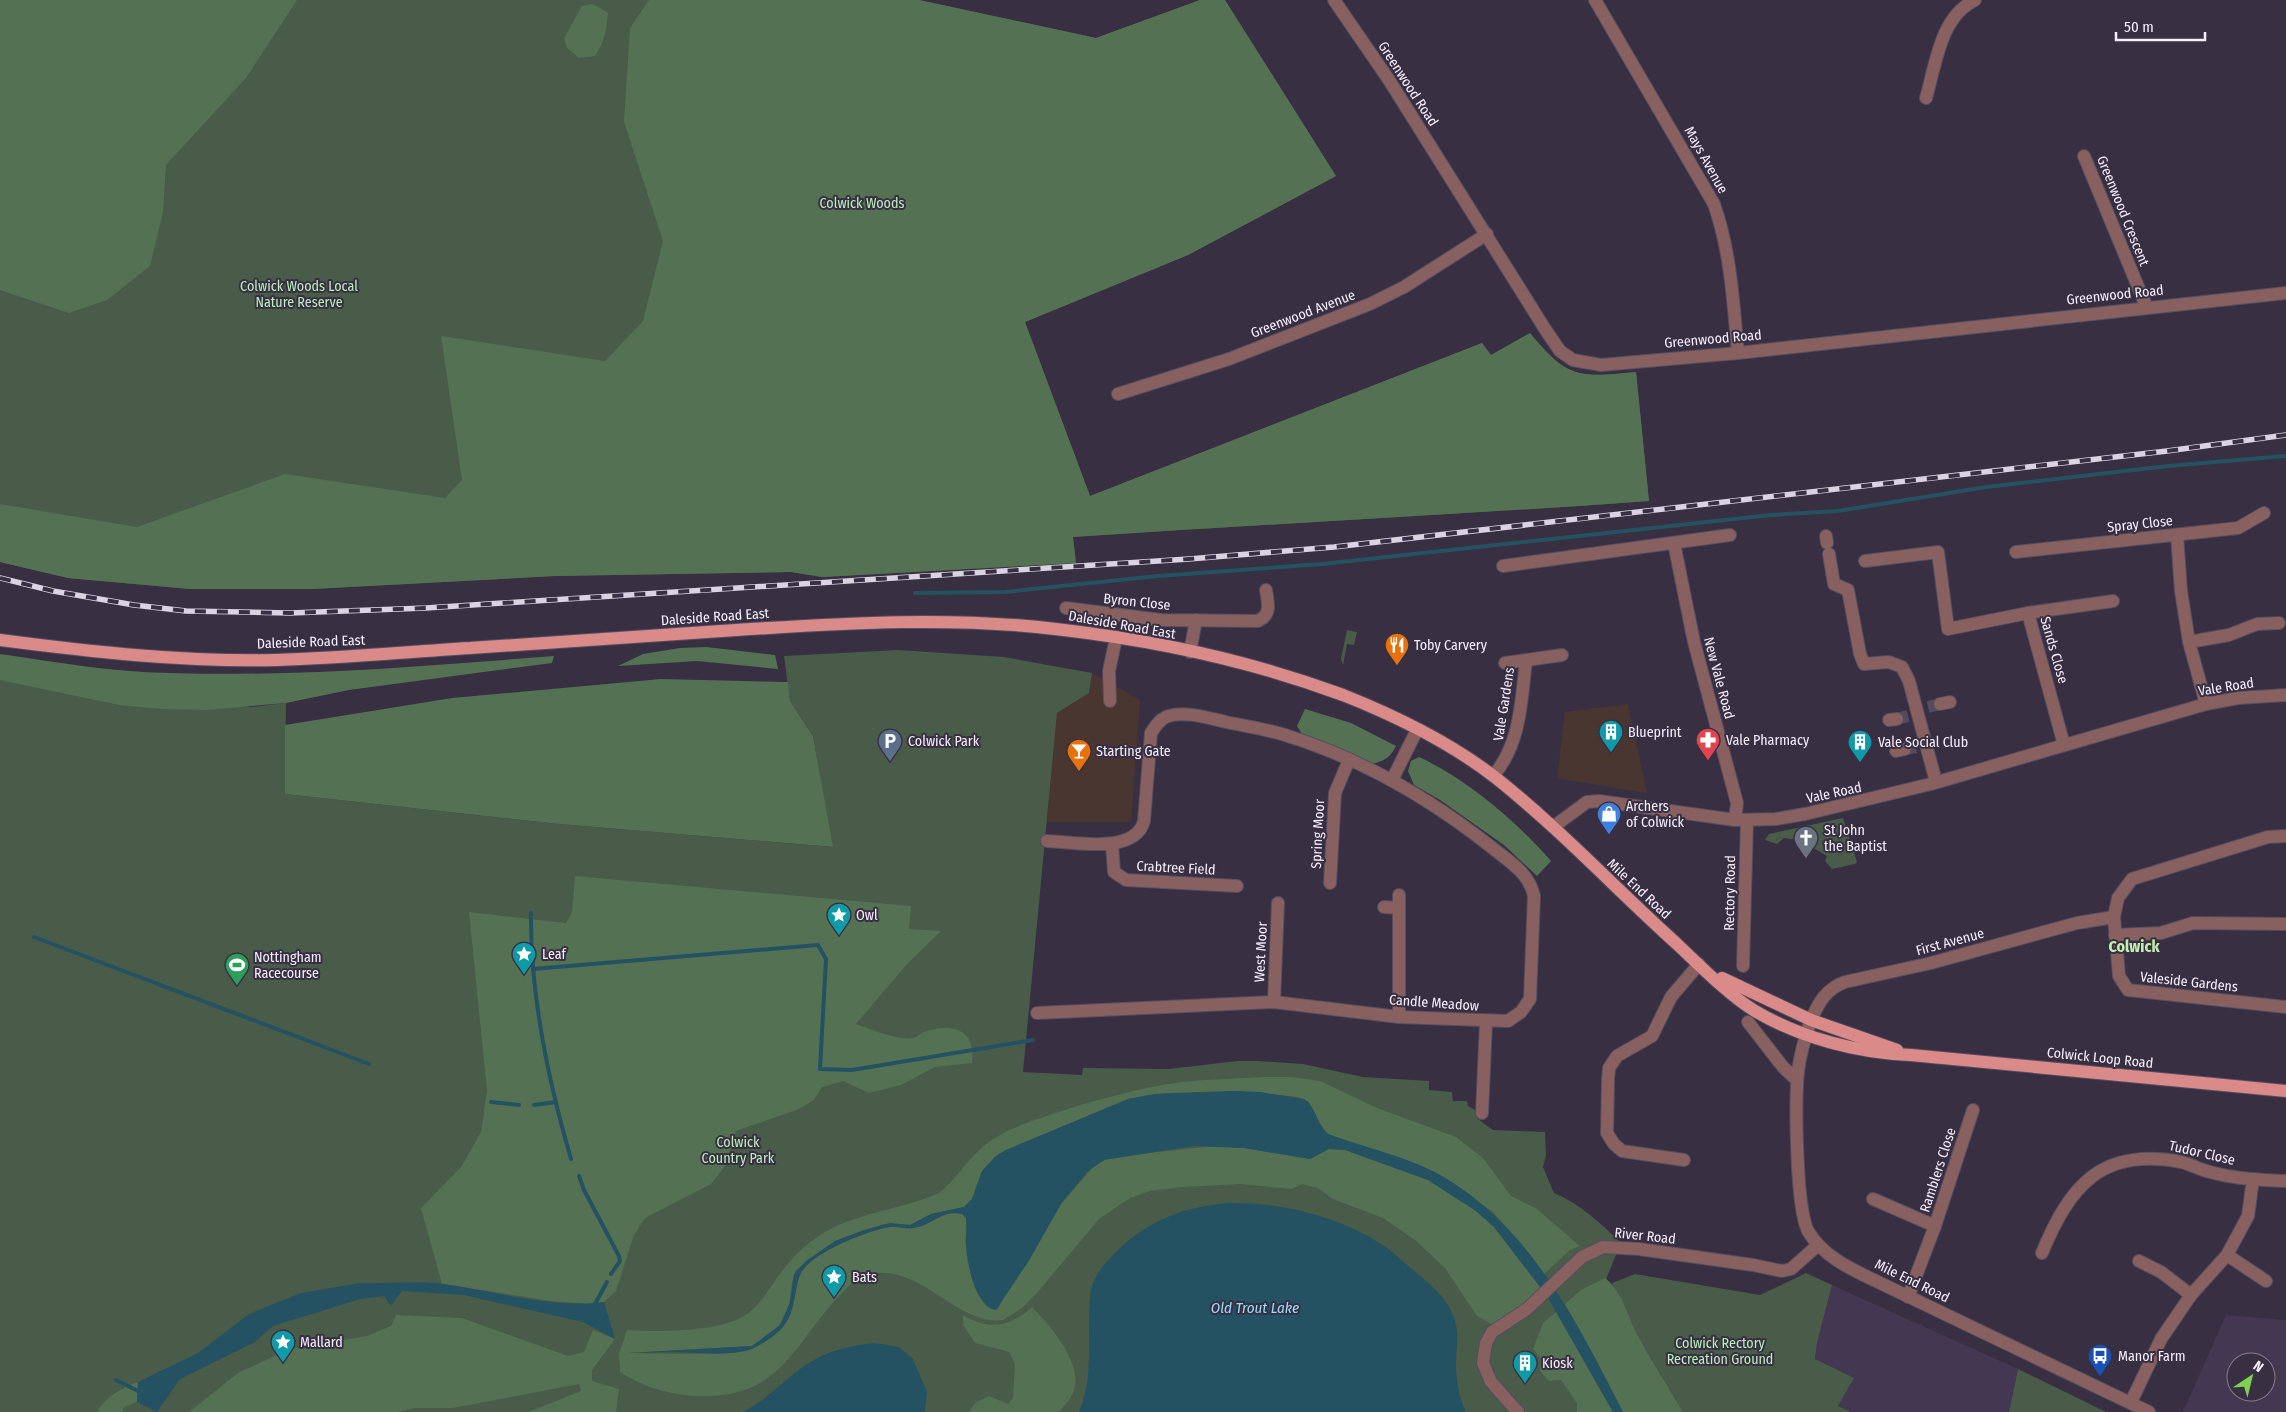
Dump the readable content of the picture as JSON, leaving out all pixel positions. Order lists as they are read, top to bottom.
{
  "streets": {
    "main road": ["Daleside Road East", "Mile End Road", "Colwick Loop Road"],
    "street": [
      "Greenwood Road",
      "Mays Avenue",
      "Greenwood Crescent",
      "Greenwood Avenue",
      "Spray Close",
      "Byron Close",
      "Sands Close",
      "New Vale Road",
      "Vale Road",
      "Vale Gardens",
      "Spring Moor",
      "Crabtree Field",
      "Rectory Road",
      "First Avenue",
      "West Moor",
      "Valeside Gardens",
      "Candle Meadow",
      "Tudor Close",
      "Ramblers Close",
      "River Road"
    ]
  },
  "crossings": [
    ["Greenwood Road", "Mays Avenue"],
    ["Greenwood Road", "Greenwood Crescent"],
    ["Greenwood Road", "Greenwood Avenue"],
    ["Sands Close", "Vale Road"],
    ["New Vale Road", "Vale Road"],
    ["New Vale Road", "Rectory Road"],
    ["Vale Road", "Mile End Road"],
    ["Vale Road", "Rectory Road"],
    ["Spring Moor", "Candle Meadow"],
    ["Crabtree Field", "Candle Meadow"],
    ["Mile End Road", "First Avenue"],
    ["Mile End Road", "Colwick Loop Road"],
    ["Mile End Road", "Ramblers Close"],
    ["Mile End Road", "River Road"],
    ["First Avenue", "Valeside Gardens"],
    ["First Avenue", "Colwick Loop Road"],
    ["West Moor", "Candle Meadow"]
  ],
  "districts": ["Colwick"],
  "water": ["Old Trout Lake"],
  "parks": [
    "Colwick Woods",
    "Colwick Woods Local Nature Reserve",
    "Colwick Country Park",
    "Colwick Rectory Recreation Ground"
  ],
  "places": {
    "restaurant": ["Toby Carvery"],
    "building": ["Blueprint", "Vale Social Club", "Kiosk"],
    "pharmacy": ["Vale Pharmacy"],
    "parking": ["Colwick Park"],
    "bar": ["Starting Gate"],
    "shop": ["Archers of Colwick"],
    "church": ["St John the Baptist"],
    "place": [
      "Owl",
      "Leaf",
      "Bats",
      "Mallard"
    ],
    "sports": ["Nottingham Racecourse"],
    "bus stop": ["Manor Farm"]
  },
  "scale_bar": "50 m",
  "north": "top right"
}
